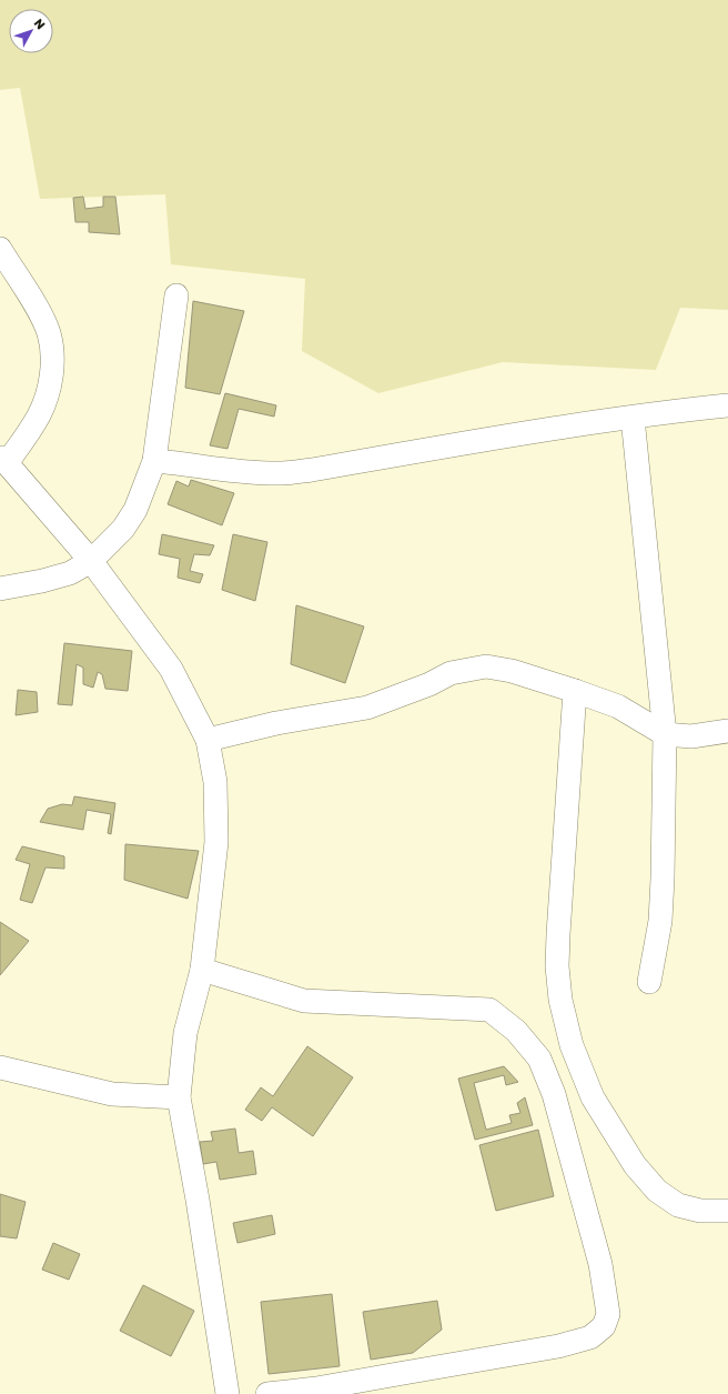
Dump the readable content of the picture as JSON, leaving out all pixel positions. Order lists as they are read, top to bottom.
{
  "north": "top right"
}
